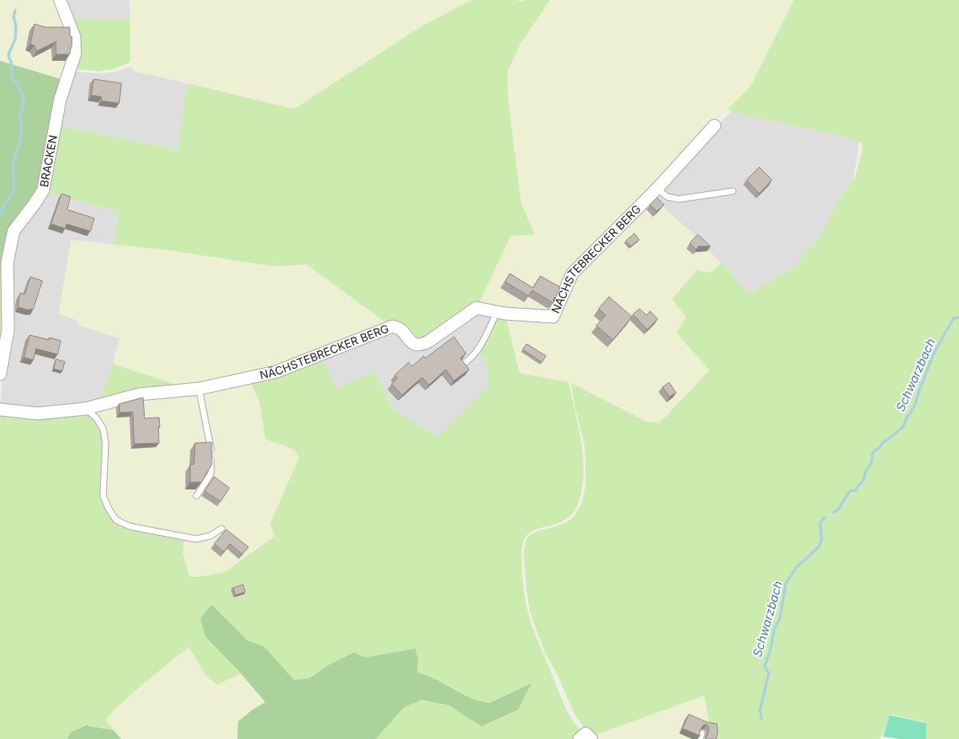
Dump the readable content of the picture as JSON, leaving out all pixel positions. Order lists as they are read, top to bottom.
{
  "streets": {
    "street": ["BRACKEN", "NÄCHSTEBRECKER BERG"]
  },
  "water": ["Schwarzbach"]
}
